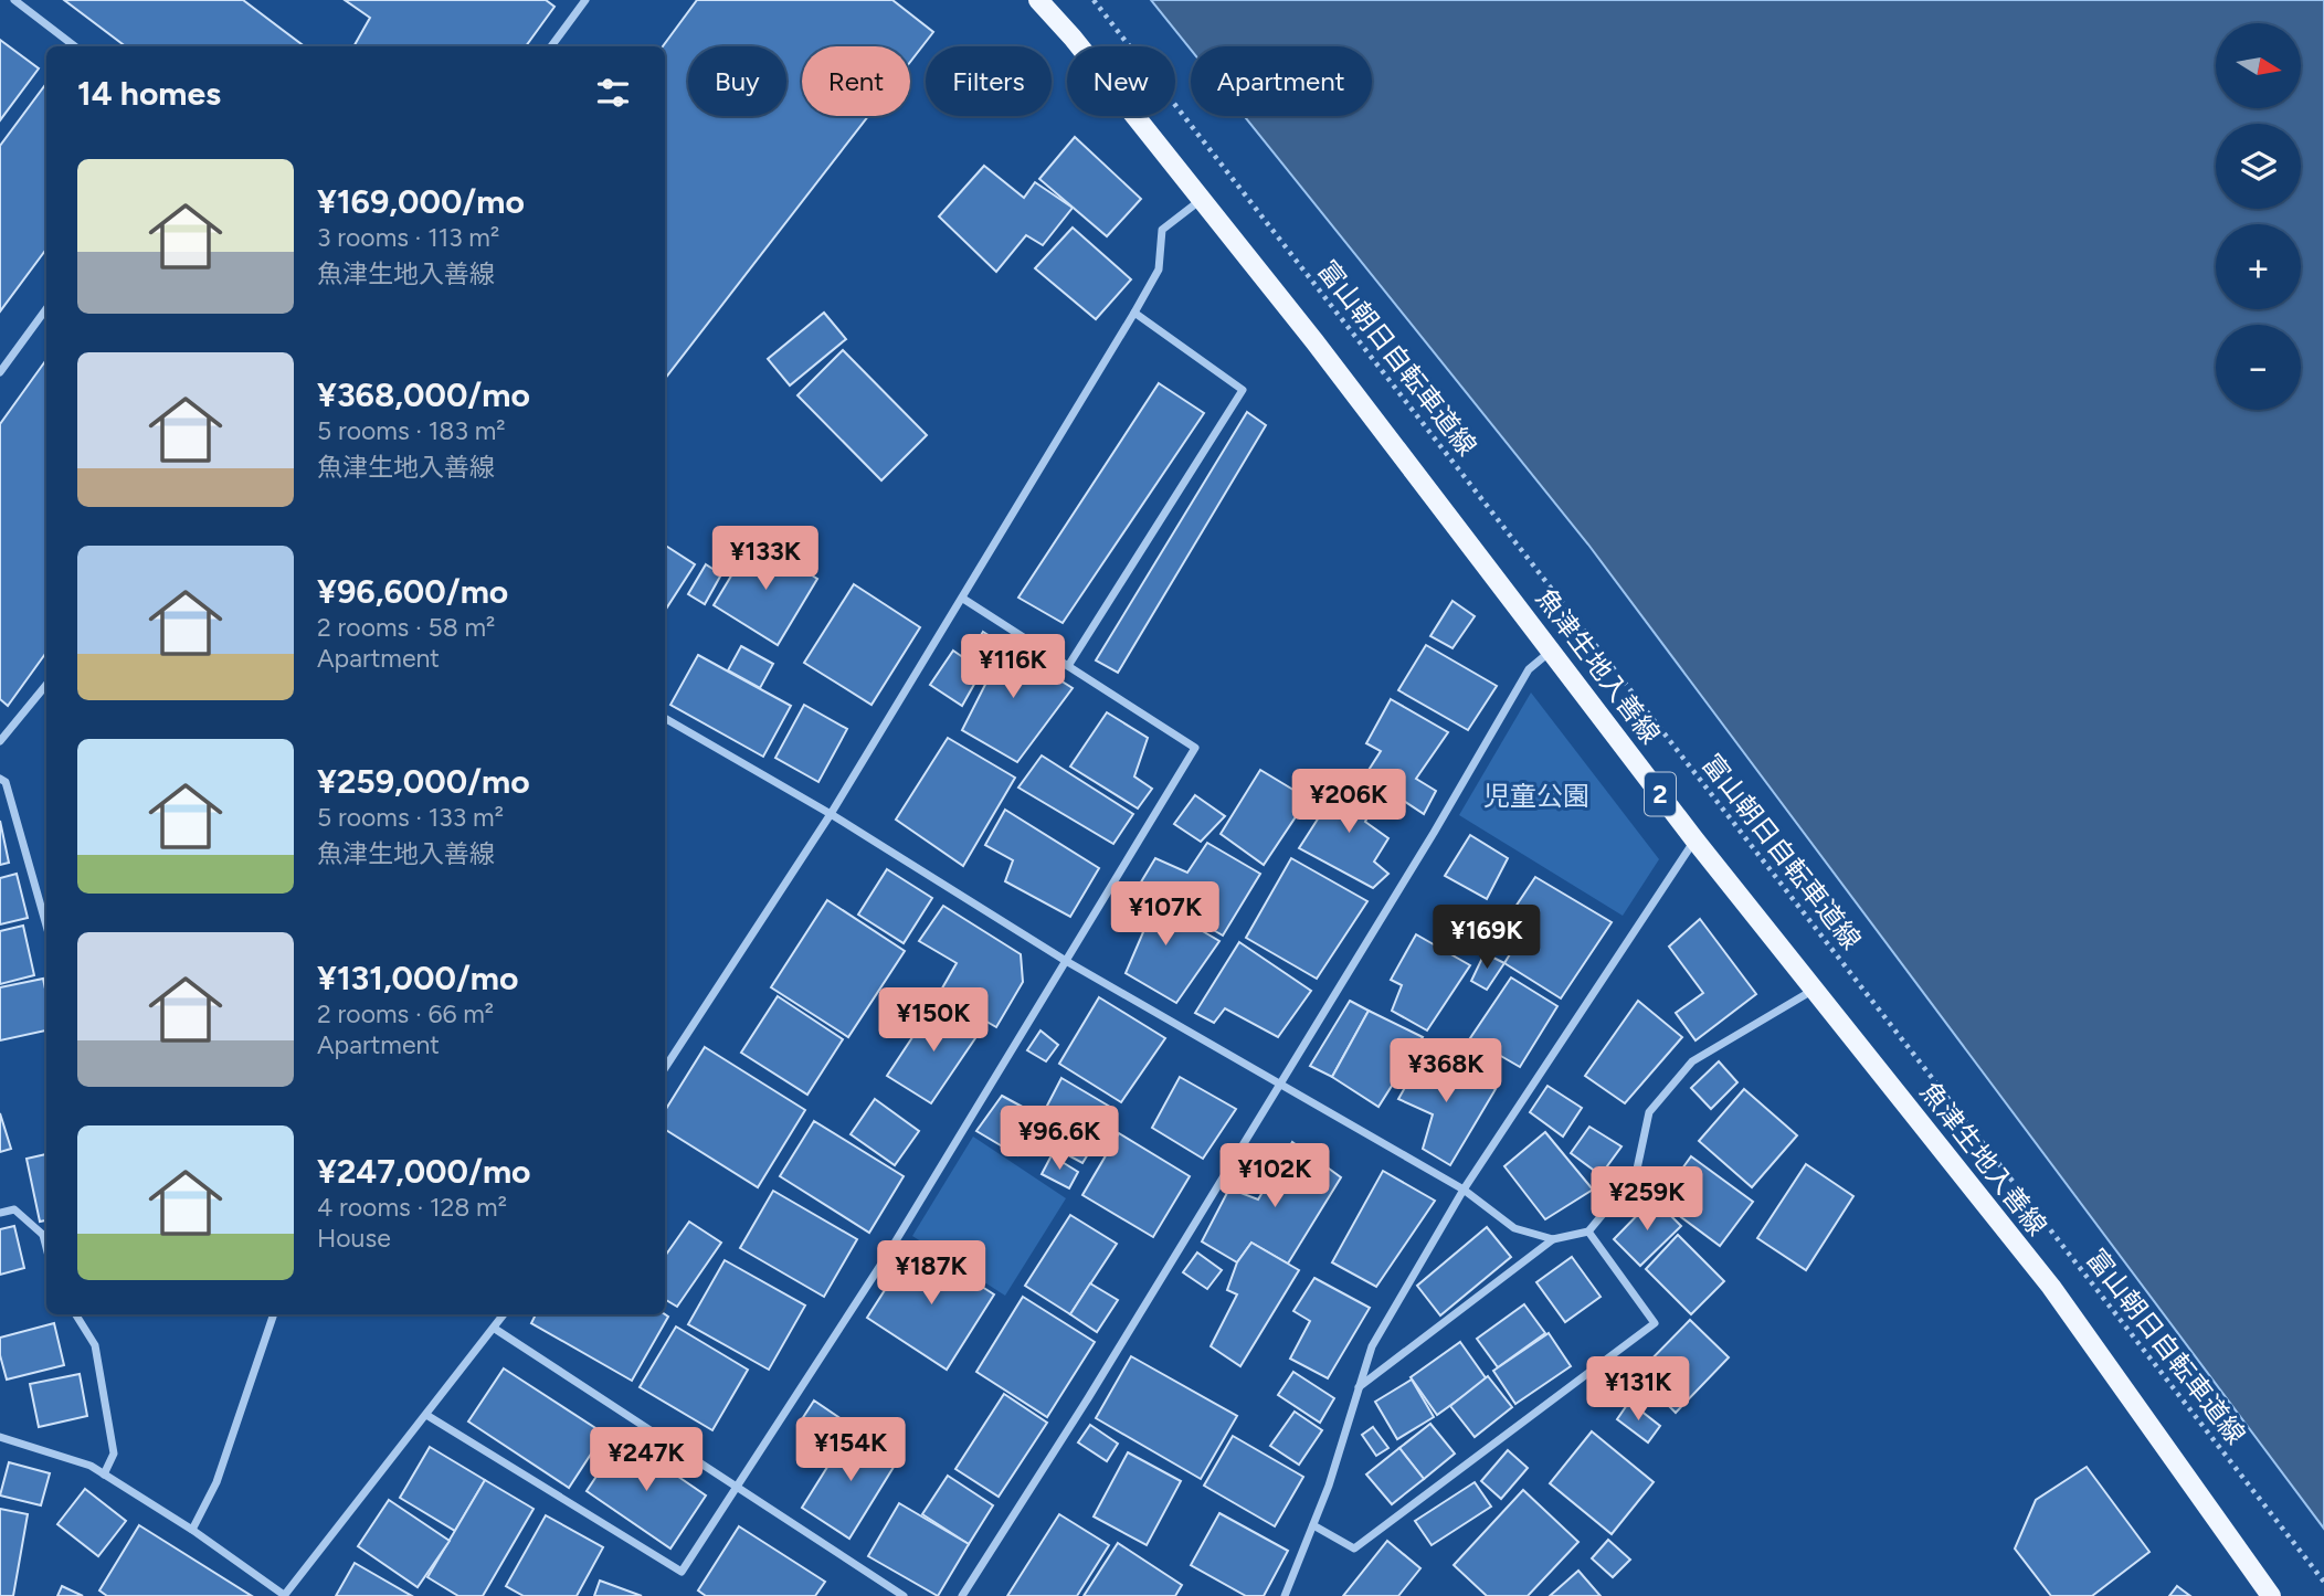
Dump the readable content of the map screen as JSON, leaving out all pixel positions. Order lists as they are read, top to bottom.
{
  "streets": {
    "main road": ["魚津生地入善線", "2"],
    "path": ["富山朝日自転車道線"]
  },
  "parks": ["児童公園"],
  "north": "right",
  "page": {
    "map_buttons": ["+", "−"],
    "chip": [
      "Buy",
      "Rent",
      "Filters",
      "New",
      "Apartment"
    ],
    "heading": "14 homes",
    "list": [
      {
        "name": "¥169,000/mo",
        "note": "3 rooms · 113 m² · 魚津生地入善線"
      },
      {
        "name": "¥368,000/mo",
        "note": "5 rooms · 183 m² · 魚津生地入善線"
      },
      {
        "name": "¥96,600/mo",
        "note": "2 rooms · 58 m² · Apartment"
      },
      {
        "name": "¥259,000/mo",
        "note": "5 rooms · 133 m² · 魚津生地入善線"
      },
      {
        "name": "¥131,000/mo",
        "note": "2 rooms · 66 m² · Apartment"
      },
      {
        "name": "¥247,000/mo",
        "note": "4 rooms · 128 m² · House"
      }
    ],
    "price": [
      "¥133K",
      "¥116K",
      "¥206K",
      "¥107K",
      "¥169K",
      "¥150K",
      "¥368K",
      "¥96.6K",
      "¥102K",
      "¥259K",
      "¥187K",
      "¥131K",
      "¥154K",
      "¥247K"
    ]
  }
}
